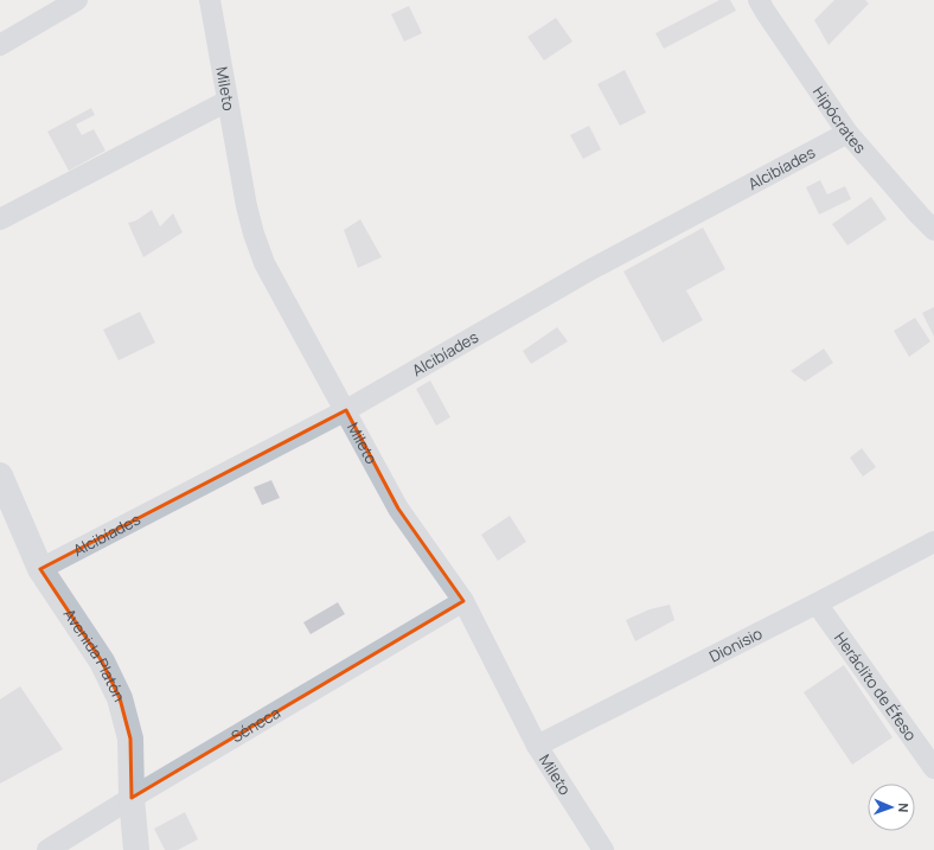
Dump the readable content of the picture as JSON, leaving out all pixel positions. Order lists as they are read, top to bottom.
{
  "streets": {
    "street": [
      "Mileto",
      "Hipócrates",
      "Alcibíades",
      "Dionisio",
      "Avenida Platón",
      "Heráclito de Éfeso",
      "Séneca"
    ]
  },
  "crossings": [
    ["Mileto", "Alcibíades"],
    ["Mileto", "Dionisio"],
    ["Mileto", "Séneca"],
    ["Hipócrates", "Alcibíades"],
    ["Alcibíades", "Avenida Platón"],
    ["Dionisio", "Heráclito de Éfeso"],
    ["Avenida Platón", "Séneca"]
  ],
  "north": "right"
}
